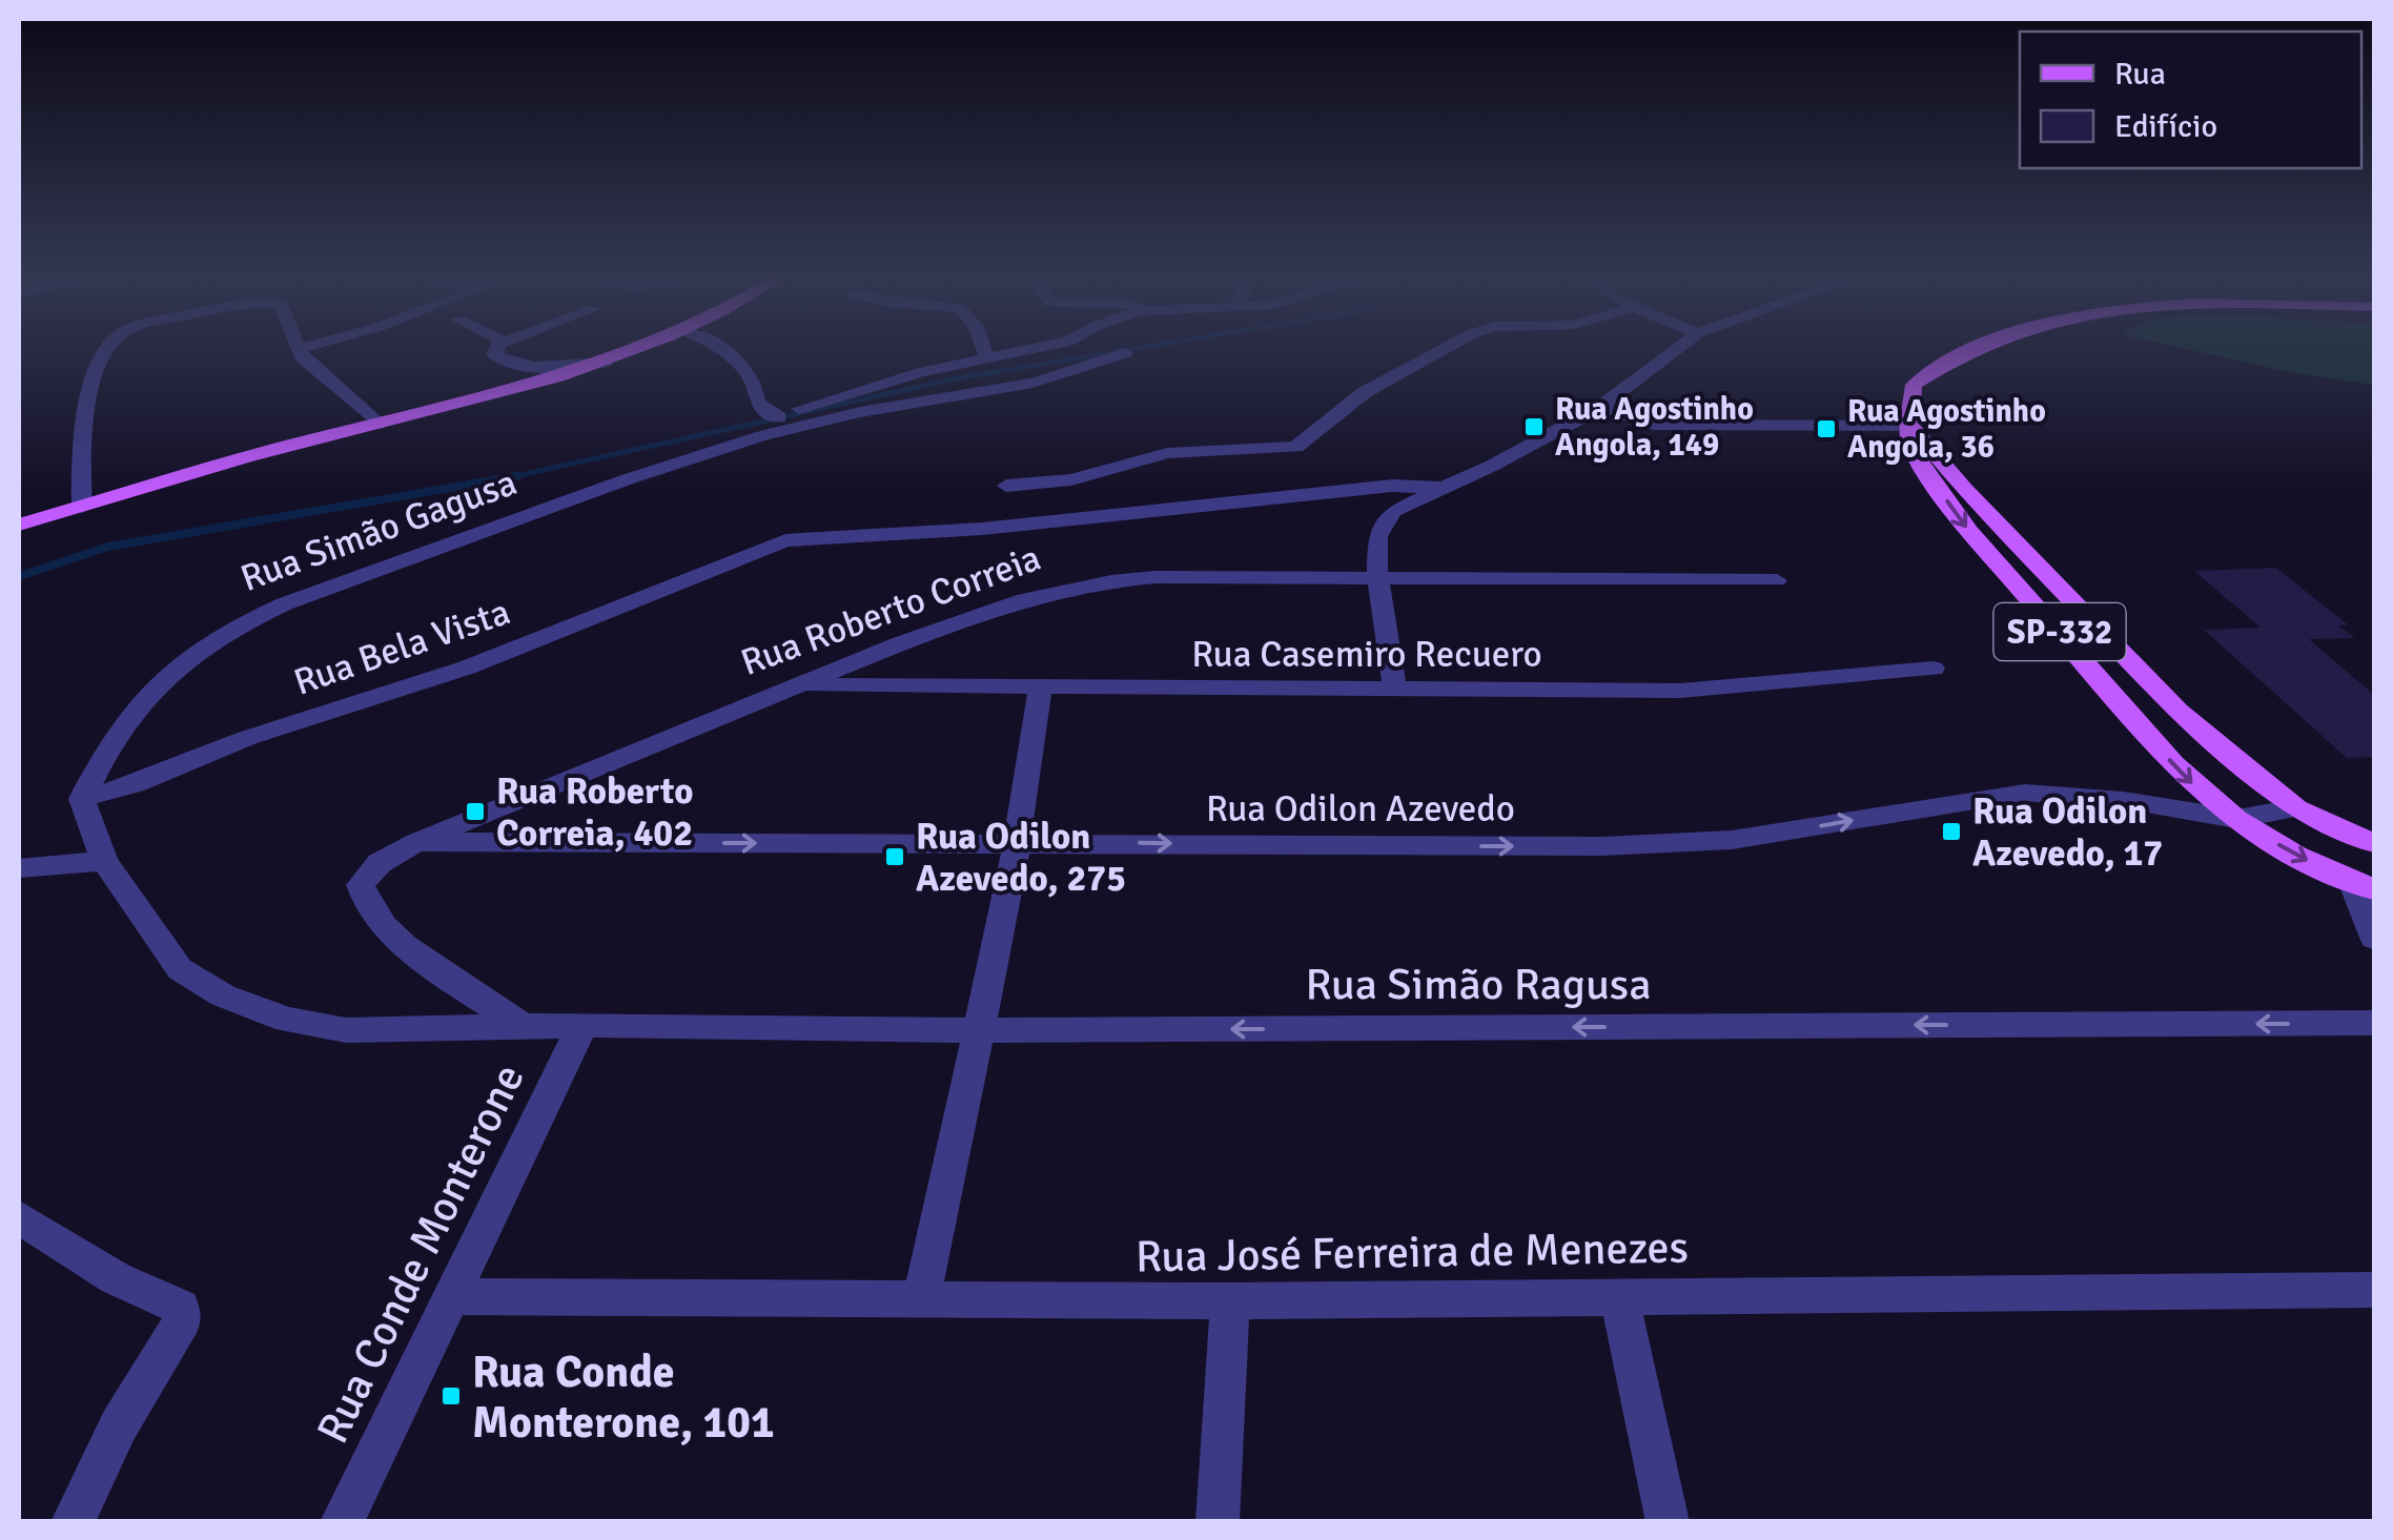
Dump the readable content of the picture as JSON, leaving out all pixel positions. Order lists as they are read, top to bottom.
{
  "streets": {
    "main road": ["SP-332"],
    "street": [
      "Rua Simão Gagusa",
      "Rua Roberto Correia",
      "Rua Bela Vista",
      "Rua Casemiro Recuero",
      "Rua Odilon Azevedo",
      "Rua Simão Ragusa",
      "Rua José Ferreira de Menezes",
      "Rua Conde Monterone"
    ]
  },
  "crossings": [
    ["Rua Simão Gagusa", "Rua Bela Vista"],
    ["Rua Roberto Correia", "Rua Casemiro Recuero"],
    ["Rua Roberto Correia", "Rua Odilon Azevedo"],
    ["SP-332", "Rua Odilon Azevedo"],
    ["Rua Simão Ragusa", "Rua Conde Monterone"],
    ["Rua José Ferreira de Menezes", "Rua Conde Monterone"]
  ],
  "one_way": ["Rua Odilon Azevedo", "Rua Simão Ragusa"],
  "places": {
    "transit": [
      "Rua Agostinho Angola, 149",
      "Rua Agostinho Angola, 36",
      "Rua Roberto Correia, 402",
      "Rua Odilon Azevedo, 17",
      "Rua Odilon Azevedo, 275",
      "Rua Conde Monterone, 101"
    ]
  },
  "legend": ["Rua", "Edifício"]
}
